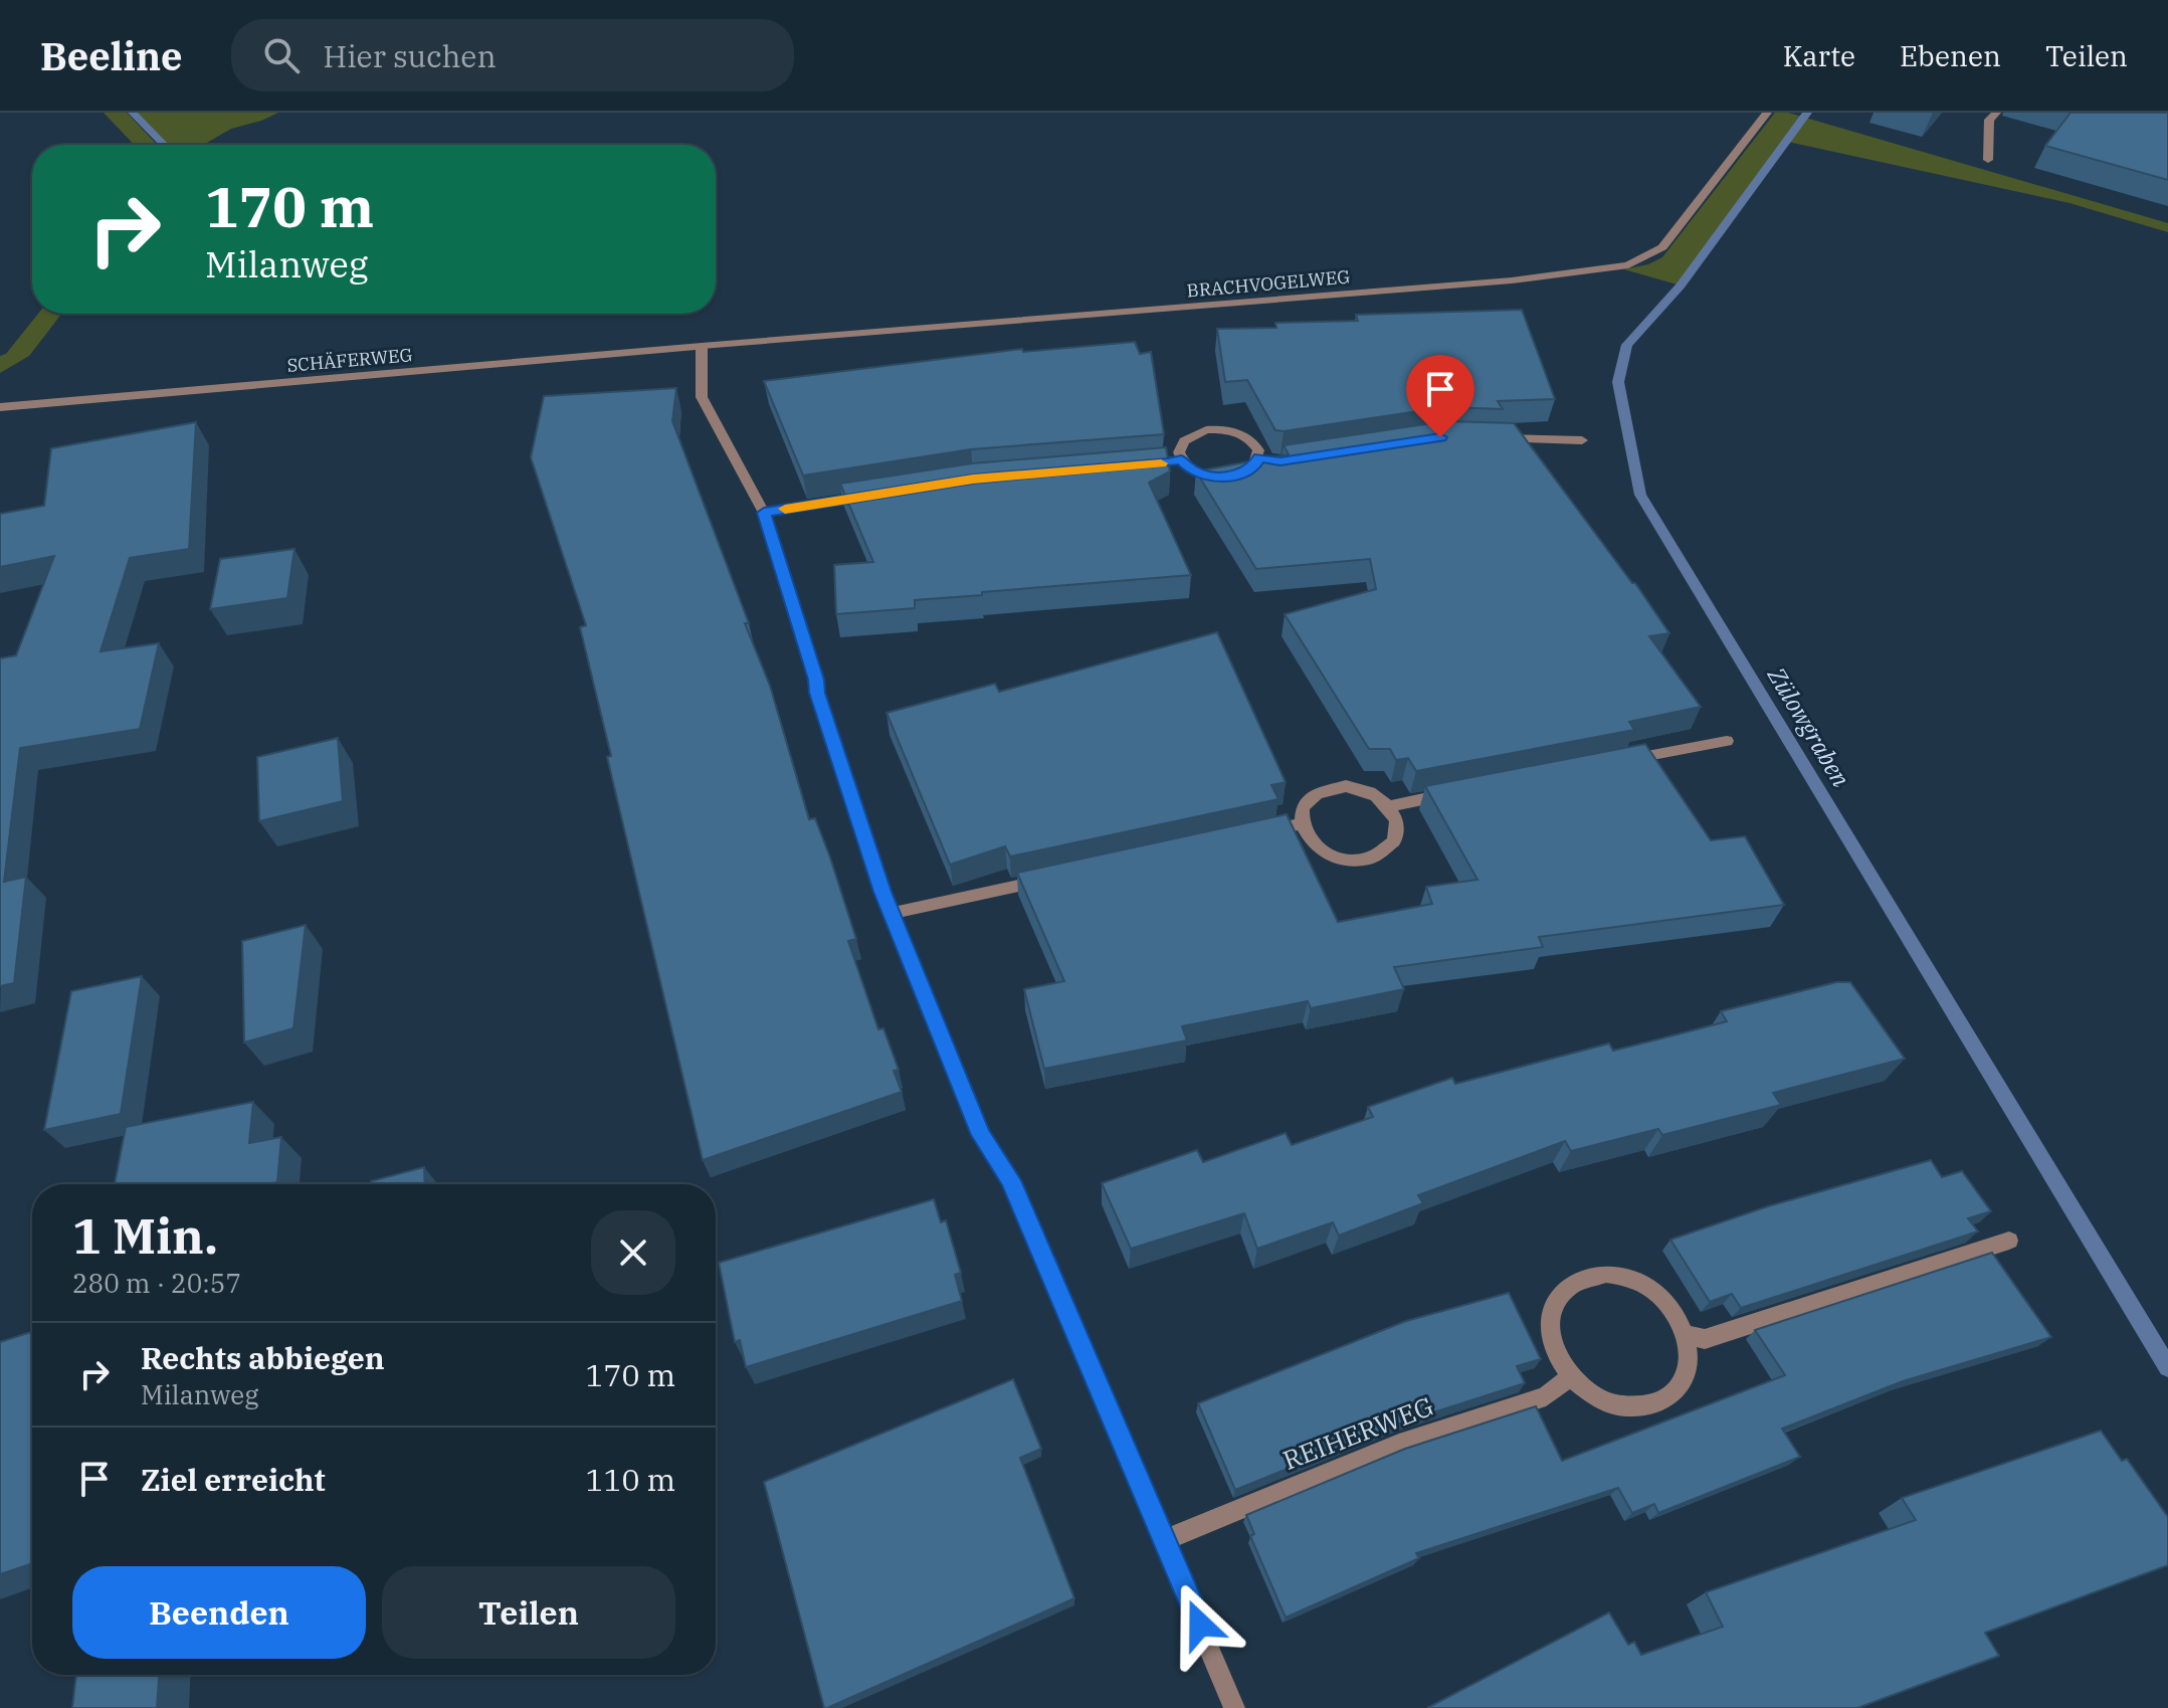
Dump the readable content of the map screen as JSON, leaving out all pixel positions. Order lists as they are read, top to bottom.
{
  "streets": {
    "street": ["BRACHVOGELWEG", "SCHÄFERWEG", "REIHERWEG"]
  },
  "crossings": [
    ["BRACHVOGELWEG", "SCHÄFERWEG"]
  ],
  "water": ["Zülowgraben"],
  "page": {
    "header": "Beeline",
    "search": "Hier suchen",
    "nav": ["Karte", "Ebenen", "Teilen"],
    "turn": ["170 m", "Milanweg"],
    "heading": ["1 Min.", "280 m · 20:57"],
    "list": [
      {
        "name": "Rechts abbiegen",
        "note": "Milanweg",
        "value": "170 m"
      },
      {
        "name": "Ziel erreicht",
        "value": "110 m"
      }
    ],
    "buttons": ["Beenden", "Teilen"]
  }
}
